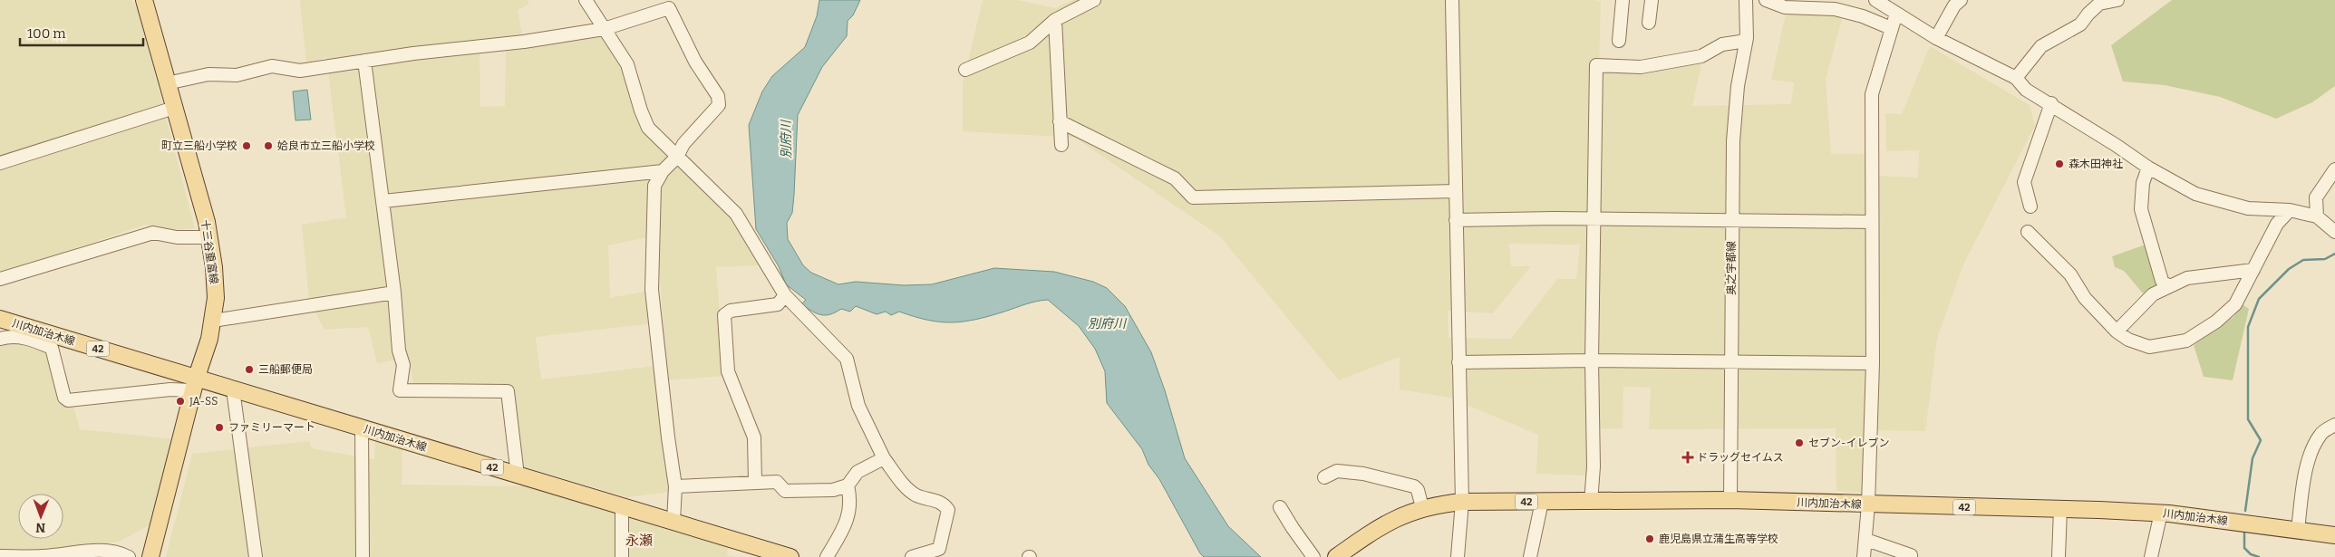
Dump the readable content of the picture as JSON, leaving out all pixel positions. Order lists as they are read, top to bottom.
{
  "streets": {
    "main road": ["十三谷重富線", "川内加治木線", "42"],
    "street": ["奥之宇都線"]
  },
  "crossings": [
    ["十三谷重富線", "川内加治木線"],
    ["奥之宇都線", "川内加治木線"]
  ],
  "districts": ["永瀬"],
  "water": ["別府川"],
  "places": {
    "other": [
      "町立三船小学校",
      "姶良市立三船小学校",
      "森木田神社",
      "三船郵便局",
      "JA-SS",
      "ファミリーマート",
      "セブン-イレブン",
      "鹿児島県立蒲生高等学校"
    ],
    "health": ["ドラッグセイムス"]
  },
  "scale_bar": "100 m",
  "north": "bottom"
}
